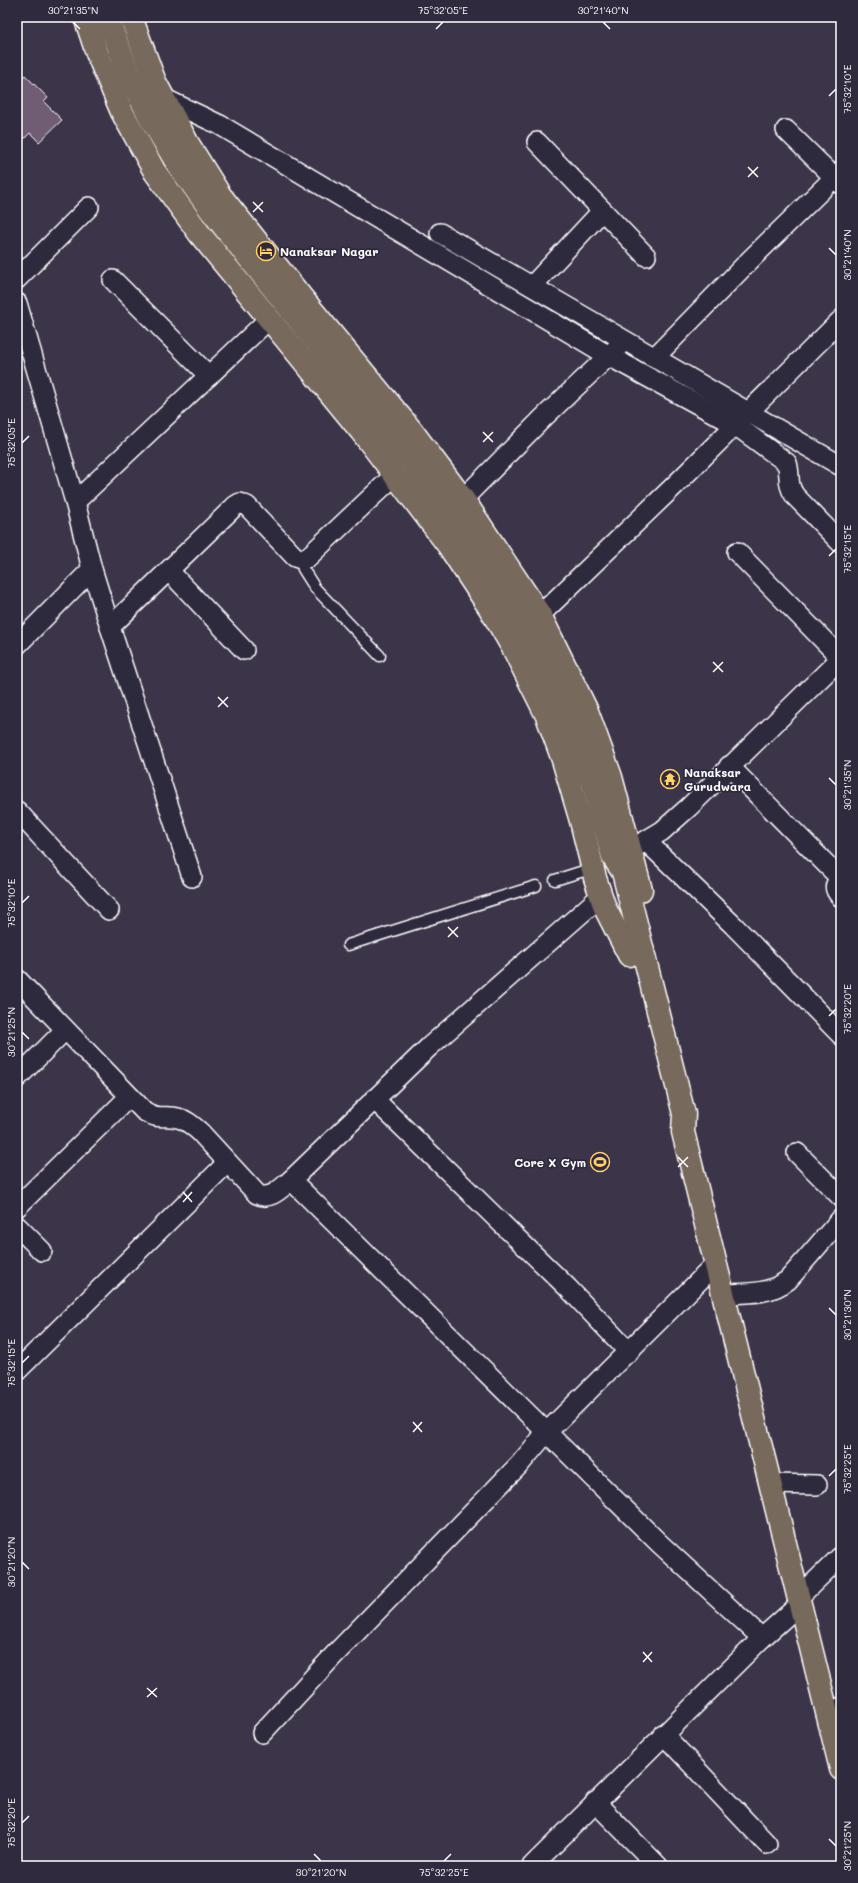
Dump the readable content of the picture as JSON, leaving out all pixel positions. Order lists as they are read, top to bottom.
{
  "places": {
    "hotel": ["Nanaksar Nagar"],
    "temple": ["Nanaksar Gurudwara"],
    "sports": ["Core X Gym"]
  },
  "coordinates": [
    "30°21'35\"N",
    "75°32'05\"E",
    "30°21'40\"N",
    "75°32'10\"E",
    "75°32'15\"E",
    "75°32'20\"E",
    "30°21'25\"N",
    "30°21'30\"N",
    "75°32'25\"E",
    "30°21'20\"N"
  ]
}
